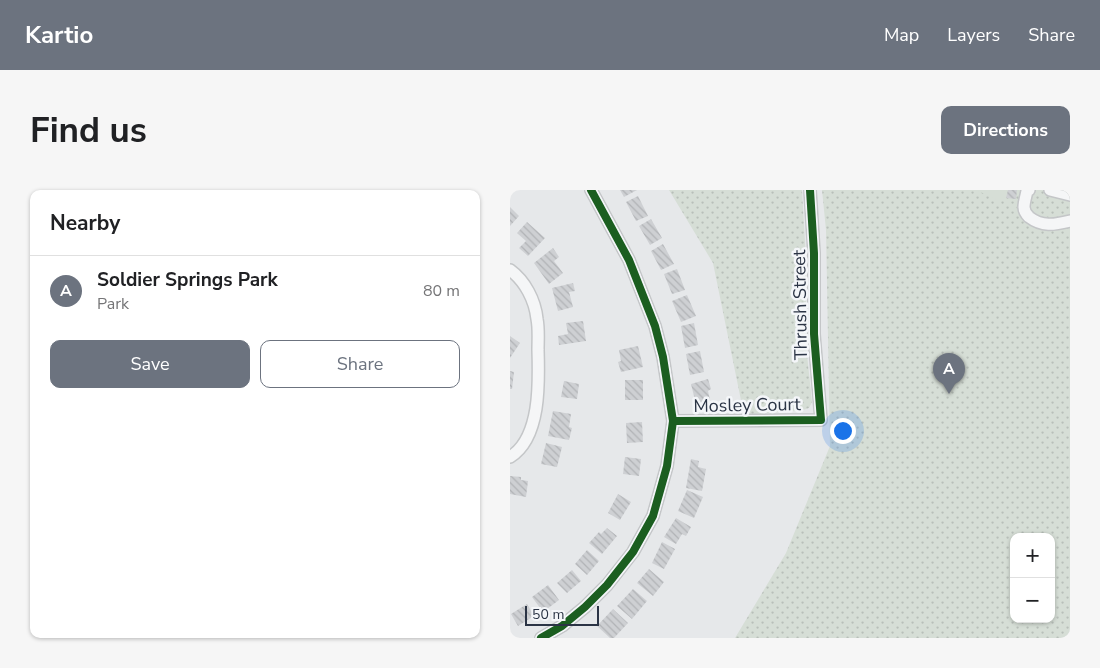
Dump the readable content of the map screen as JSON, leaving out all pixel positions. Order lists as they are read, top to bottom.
{
  "streets": {
    "street": ["Thrush Street", "Mosley Court"]
  },
  "crossings": [
    ["Thrush Street", "Mosley Court"]
  ],
  "scale_bar": "50 m",
  "page": {
    "header": "Kartio",
    "nav": ["Map", "Layers", "Share"],
    "buttons": [
      "Directions",
      ["Save", "Share"]
    ],
    "title": "Find us",
    "heading": "Nearby",
    "list": [
      {
        "mark": "A",
        "name": "Soldier Springs Park",
        "note": "Park",
        "value": "80 m"
      }
    ],
    "pins": "A",
    "map_buttons": ["+", "−"],
    "scale": "50 m"
  }
}
